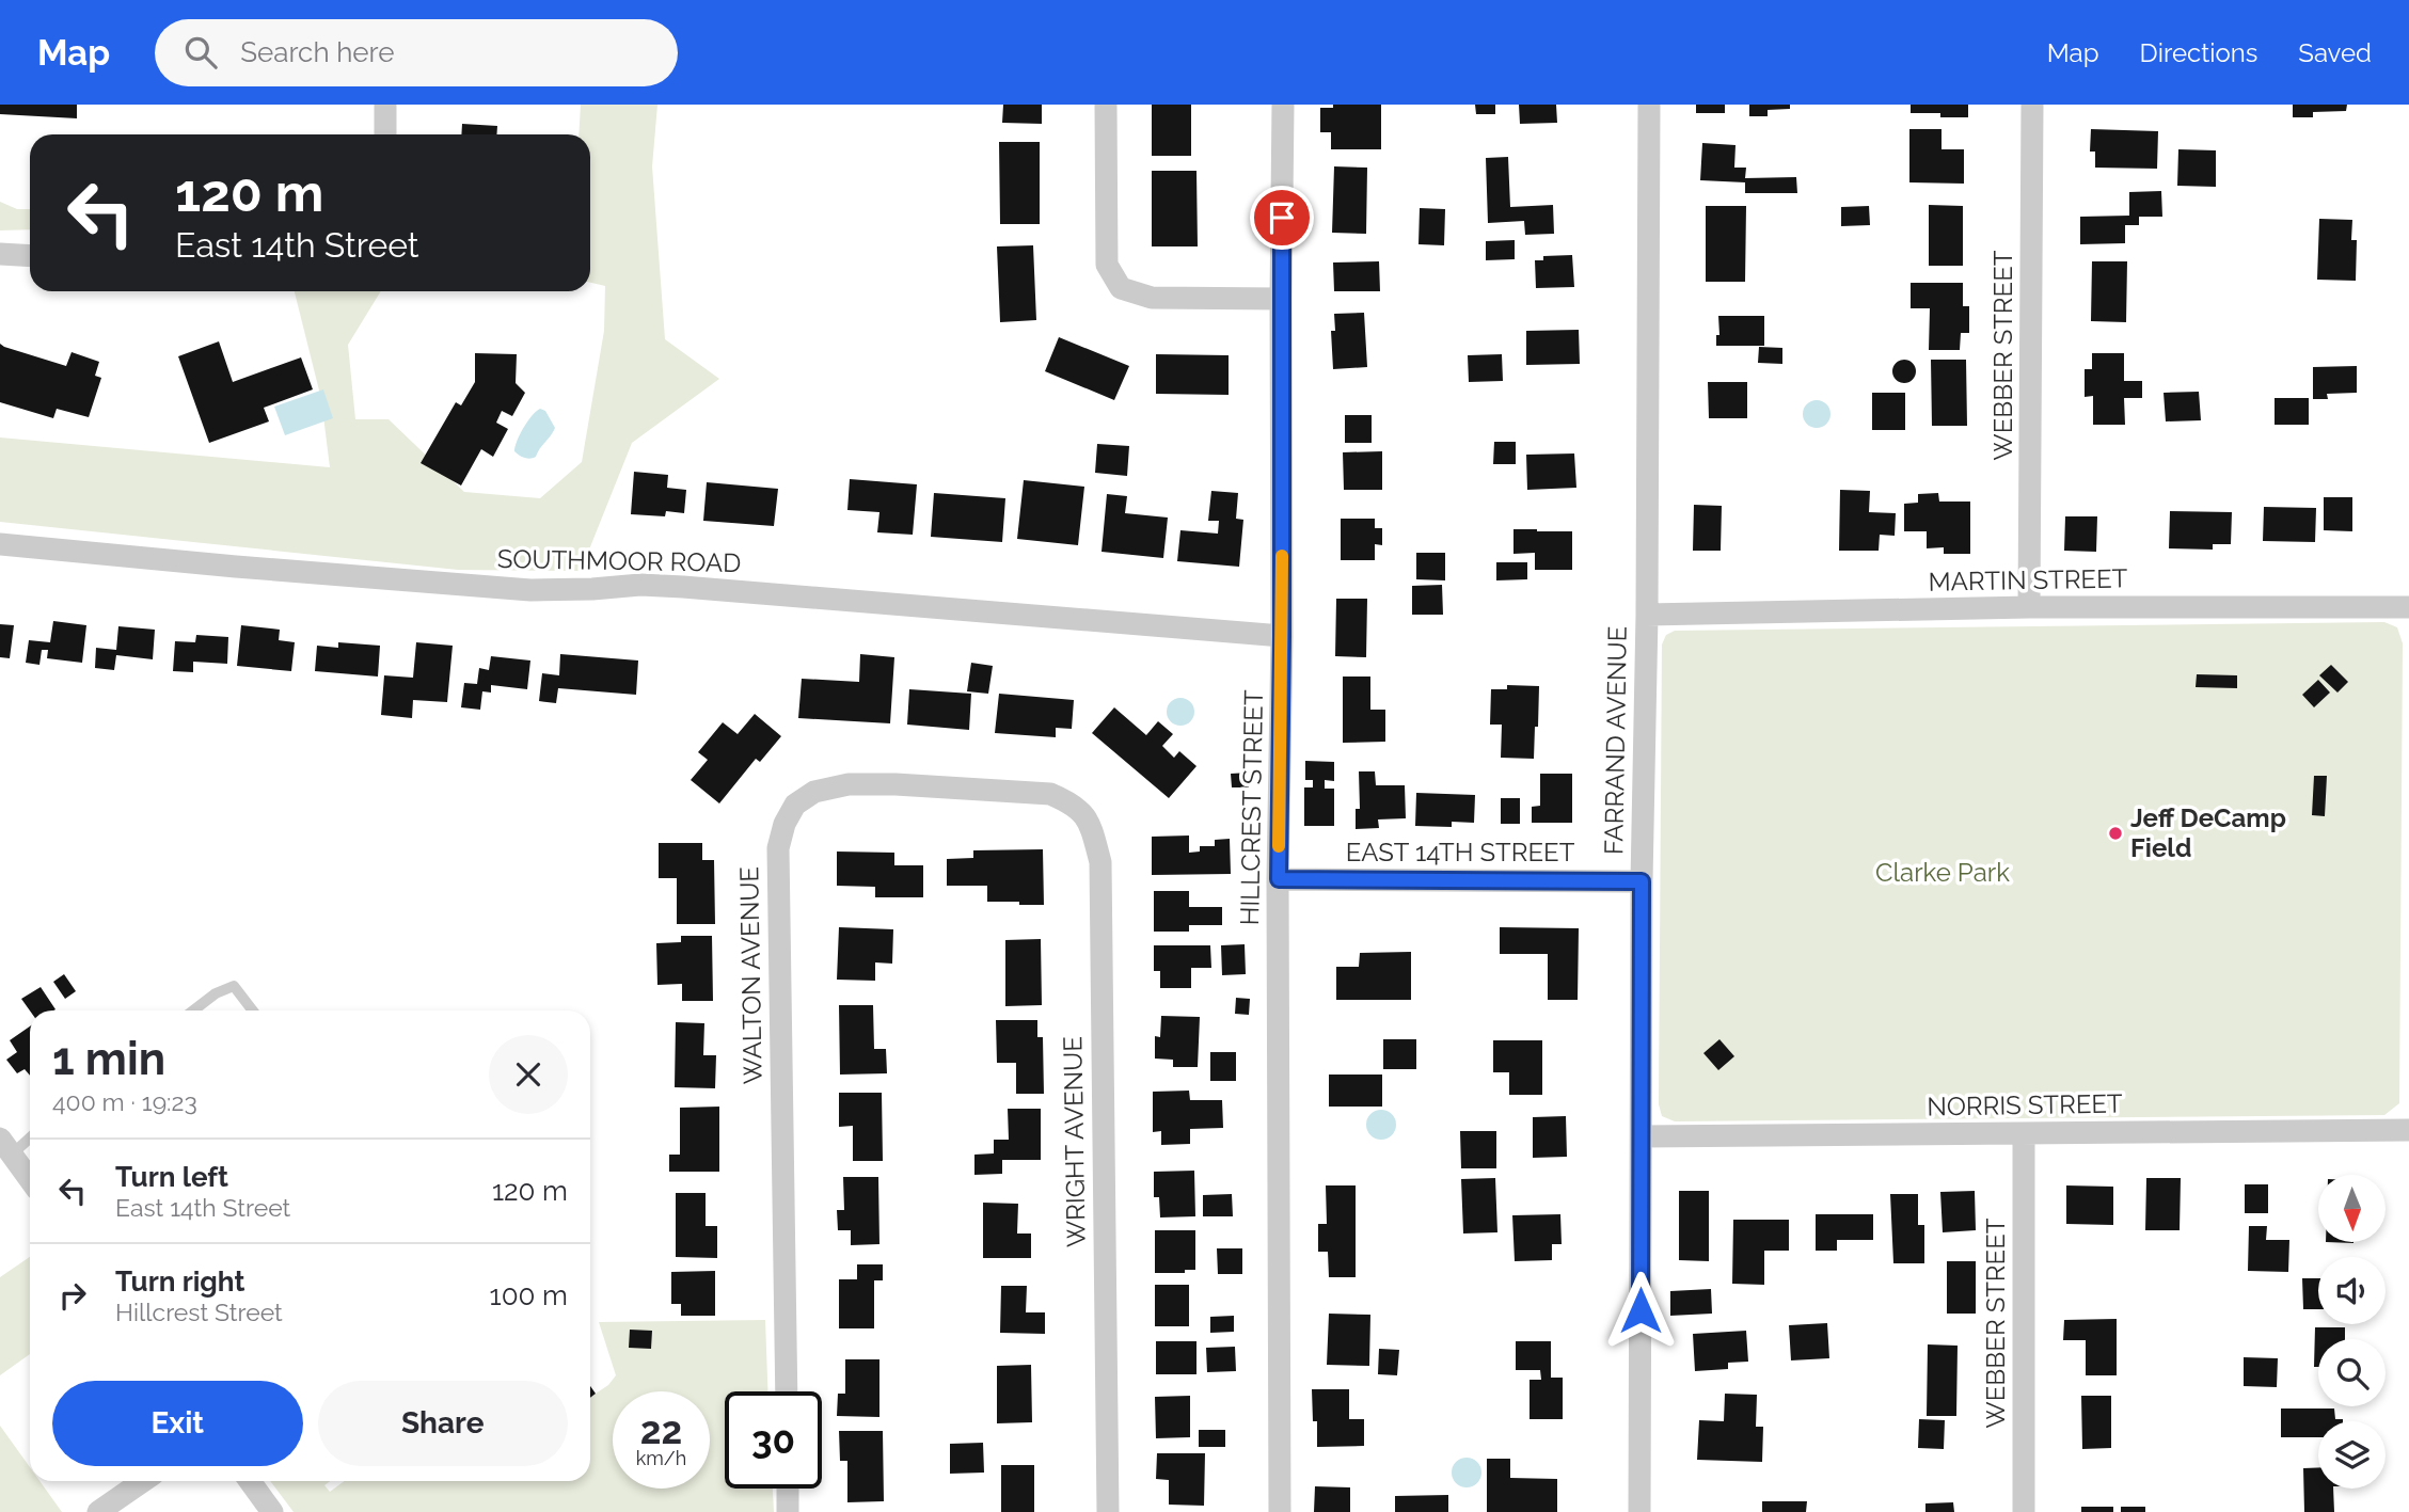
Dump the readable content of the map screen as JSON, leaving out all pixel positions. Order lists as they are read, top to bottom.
{
  "streets": {
    "street": [
      "WEBBER STREET",
      "SOUTHMOOR ROAD",
      "MARTIN STREET",
      "FARRAND AVENUE",
      "HILLCREST STREET",
      "EAST 14TH STREET",
      "WALTON AVENUE",
      "NORRIS STREET",
      "WRIGHT AVENUE"
    ]
  },
  "crossings": [
    ["WEBBER STREET", "MARTIN STREET"],
    ["WEBBER STREET", "NORRIS STREET"],
    ["SOUTHMOOR ROAD", "HILLCREST STREET"],
    ["MARTIN STREET", "FARRAND AVENUE"],
    ["FARRAND AVENUE", "EAST 14TH STREET"],
    ["FARRAND AVENUE", "NORRIS STREET"],
    ["HILLCREST STREET", "EAST 14TH STREET"],
    ["WALTON AVENUE", "WRIGHT AVENUE"]
  ],
  "parks": ["Clarke Park"],
  "places": ["Jeff DeCamp Field"],
  "north": "bottom",
  "page": {
    "header": "Map",
    "search": "Search here",
    "nav": ["Map", "Directions", "Saved"],
    "turn": ["120 m", "East 14th Street"],
    "heading": ["1 min", "400 m · 19:23"],
    "list": [
      {
        "name": "Turn left",
        "note": "East 14th Street",
        "value": "120 m"
      },
      {
        "name": "Turn right",
        "note": "Hillcrest Street",
        "value": "100 m"
      }
    ],
    "buttons": ["Exit", "Share"],
    "speed": "22 km/h",
    "limit": "30"
  }
}
